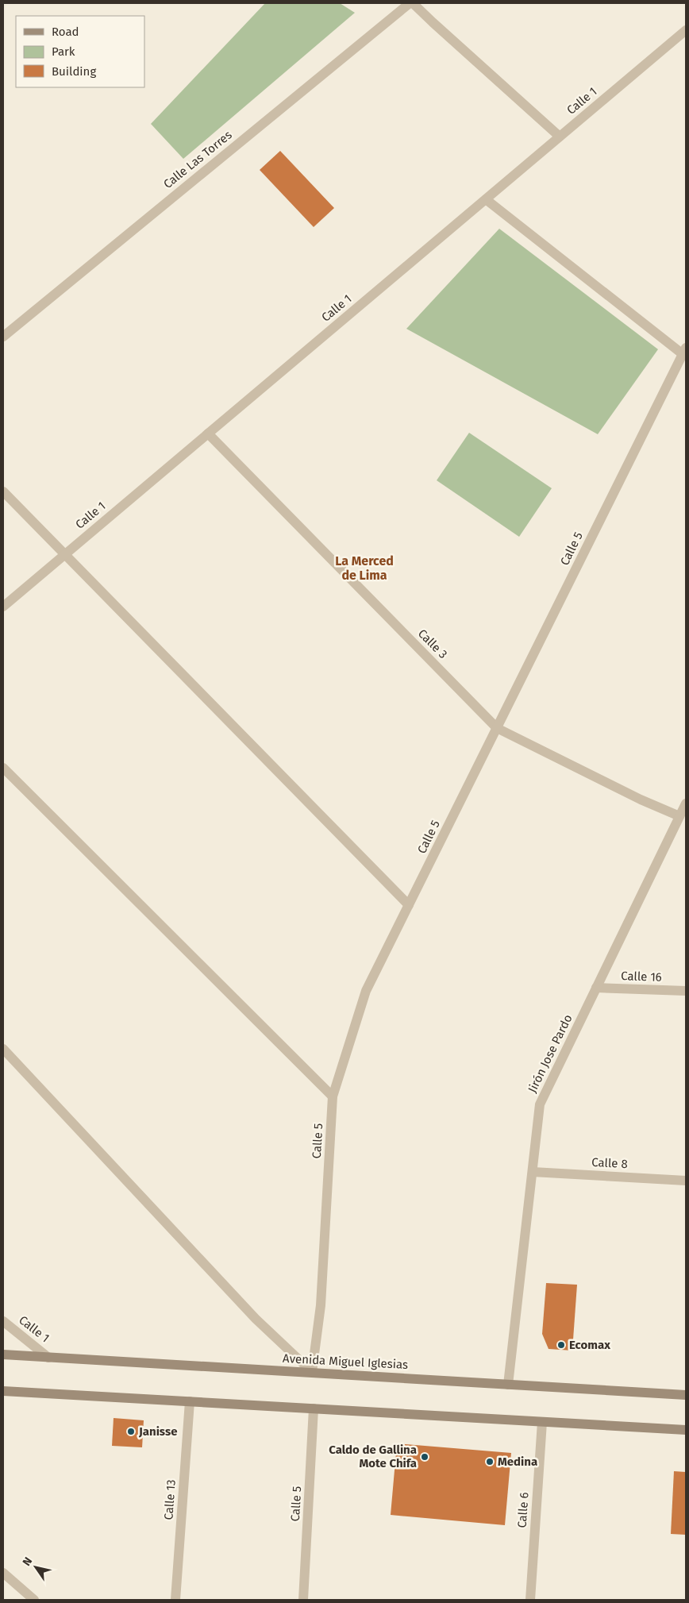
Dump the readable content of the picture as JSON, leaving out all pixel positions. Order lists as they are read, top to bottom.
{
  "streets": {
    "main road": ["Avenida Miguel Iglesias"],
    "street": [
      "Calle 1",
      "Calle Las Torres",
      "Calle 5",
      "Calle 3",
      "Calle 16",
      "Jirón Jose Pardo",
      "Calle 8",
      "Calle 13",
      "Calle 6"
    ]
  },
  "crossings": [
    ["Calle 1", "Calle 3"],
    ["Calle 1", "Avenida Miguel Iglesias"],
    ["Calle 5", "Calle 3"],
    ["Calle 5", "Avenida Miguel Iglesias"],
    ["Calle 3", "Jirón Jose Pardo"],
    ["Calle 16", "Jirón Jose Pardo"],
    ["Jirón Jose Pardo", "Calle 8"],
    ["Jirón Jose Pardo", "Avenida Miguel Iglesias"]
  ],
  "districts": ["La Merced de Lima"],
  "places": [
    "Ecomax",
    "Janisse",
    "Caldo de Gallina Mote Chifa",
    "Medina"
  ],
  "legend": ["Road", "Park", "Building"],
  "north": "top left"
}
